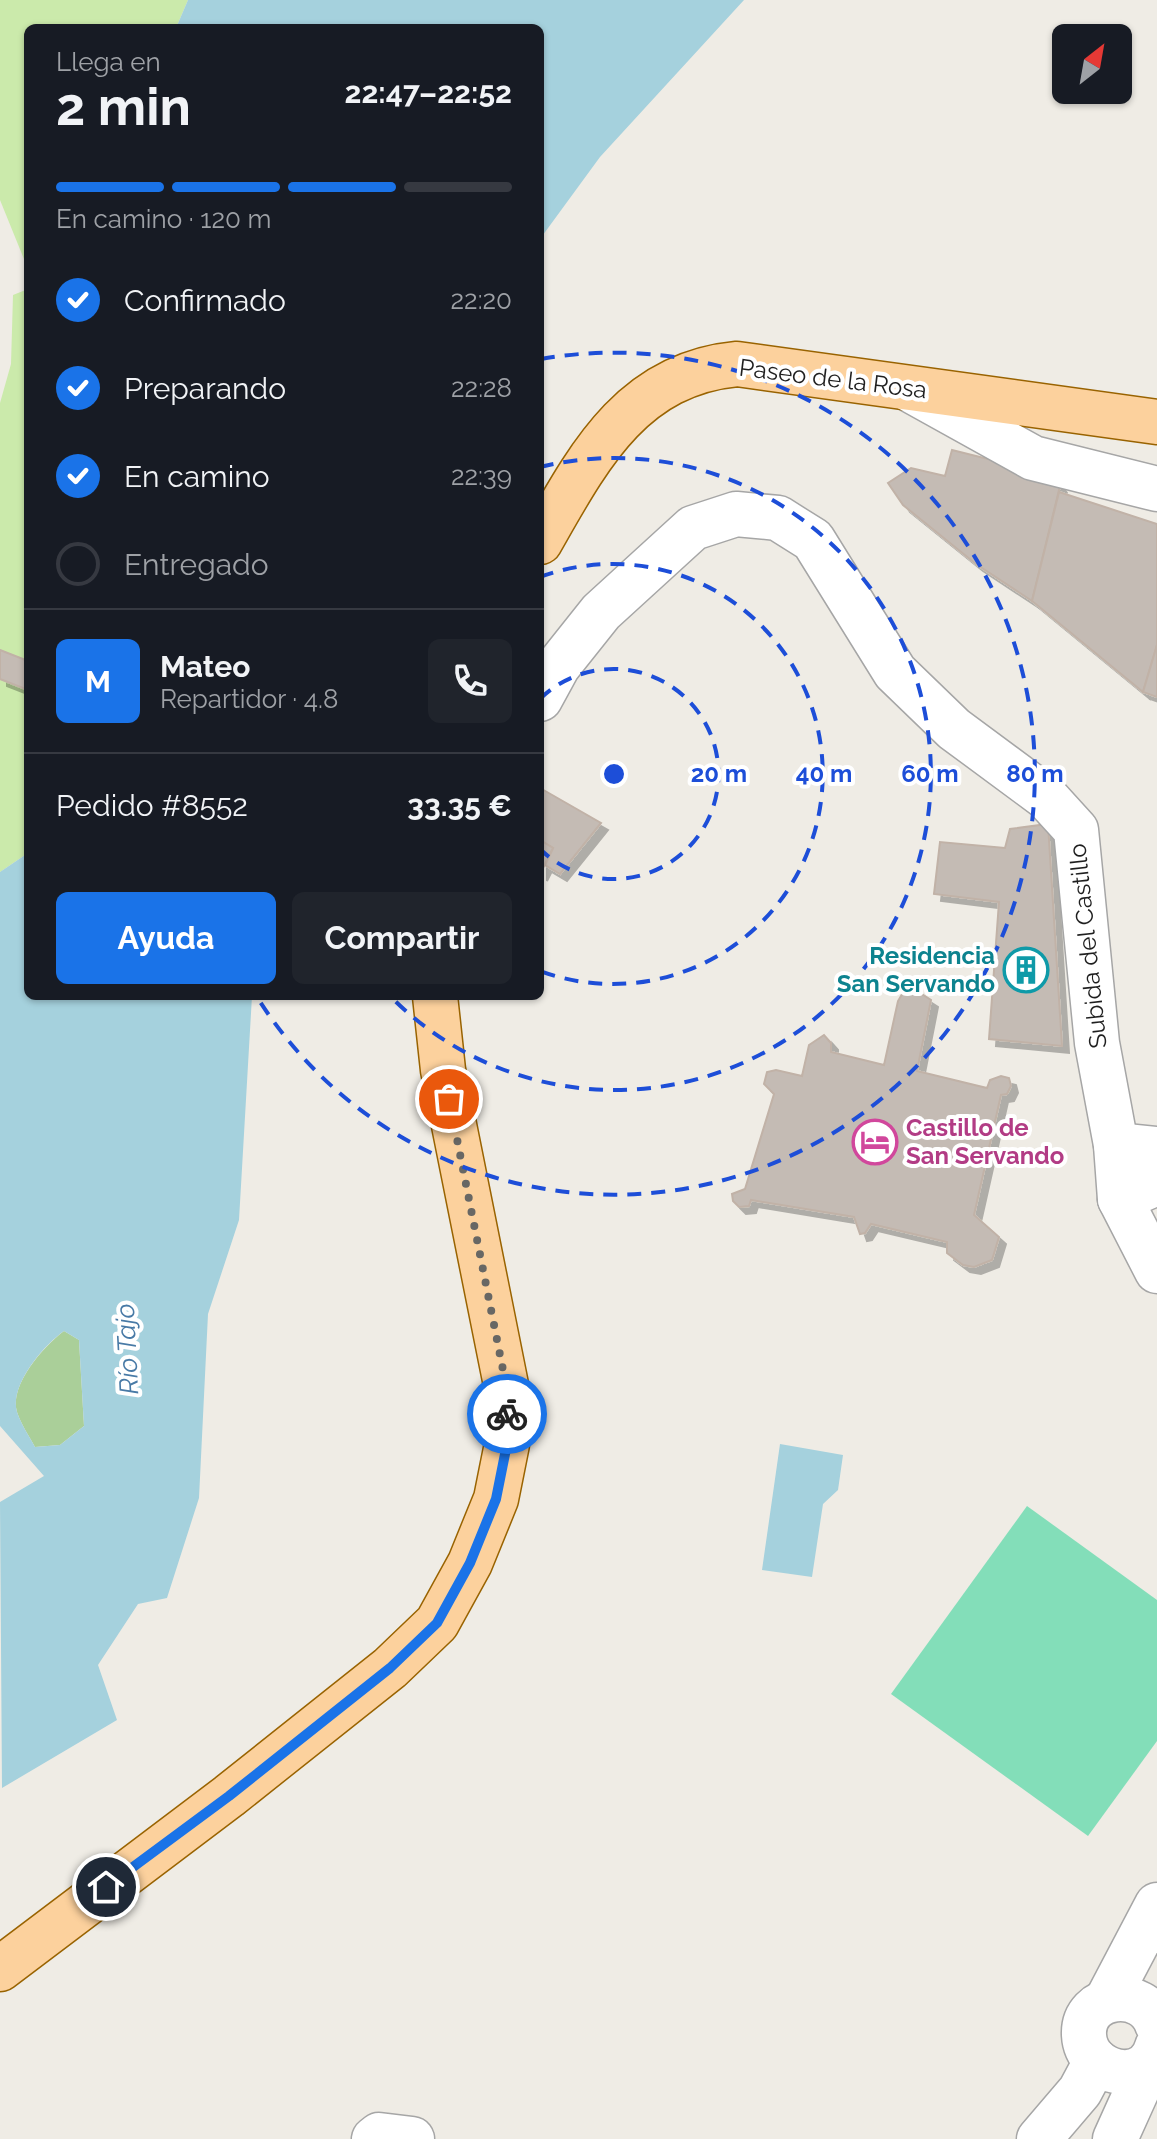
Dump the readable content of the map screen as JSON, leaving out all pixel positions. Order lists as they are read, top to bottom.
{
  "streets": {
    "main road": ["Paseo de la Rosa"],
    "street": ["Subida del Castillo"]
  },
  "water": ["Río Tajo"],
  "places": {
    "building": ["Residencia San Servando"],
    "hotel": ["Castillo de San Servando"]
  },
  "north": "top right",
  "page": {
    "heading": ["2 min", "Llega en", "22:47–22:52"],
    "panel": [
      "Mateo",
      "Repartidor · 4.8",
      "Pedido #8552",
      "33.35 €"
    ],
    "bar": "En camino · 120 m",
    "list": [
      ["Confirmado", "22:20"],
      ["Preparando", "22:28"],
      ["En camino", "22:39"],
      "Entregado"
    ],
    "round": "M",
    "buttons": ["Ayuda", "Compartir"]
  },
  "rings": [
    "20 m",
    "40 m",
    "60 m",
    "80 m"
  ]
}
